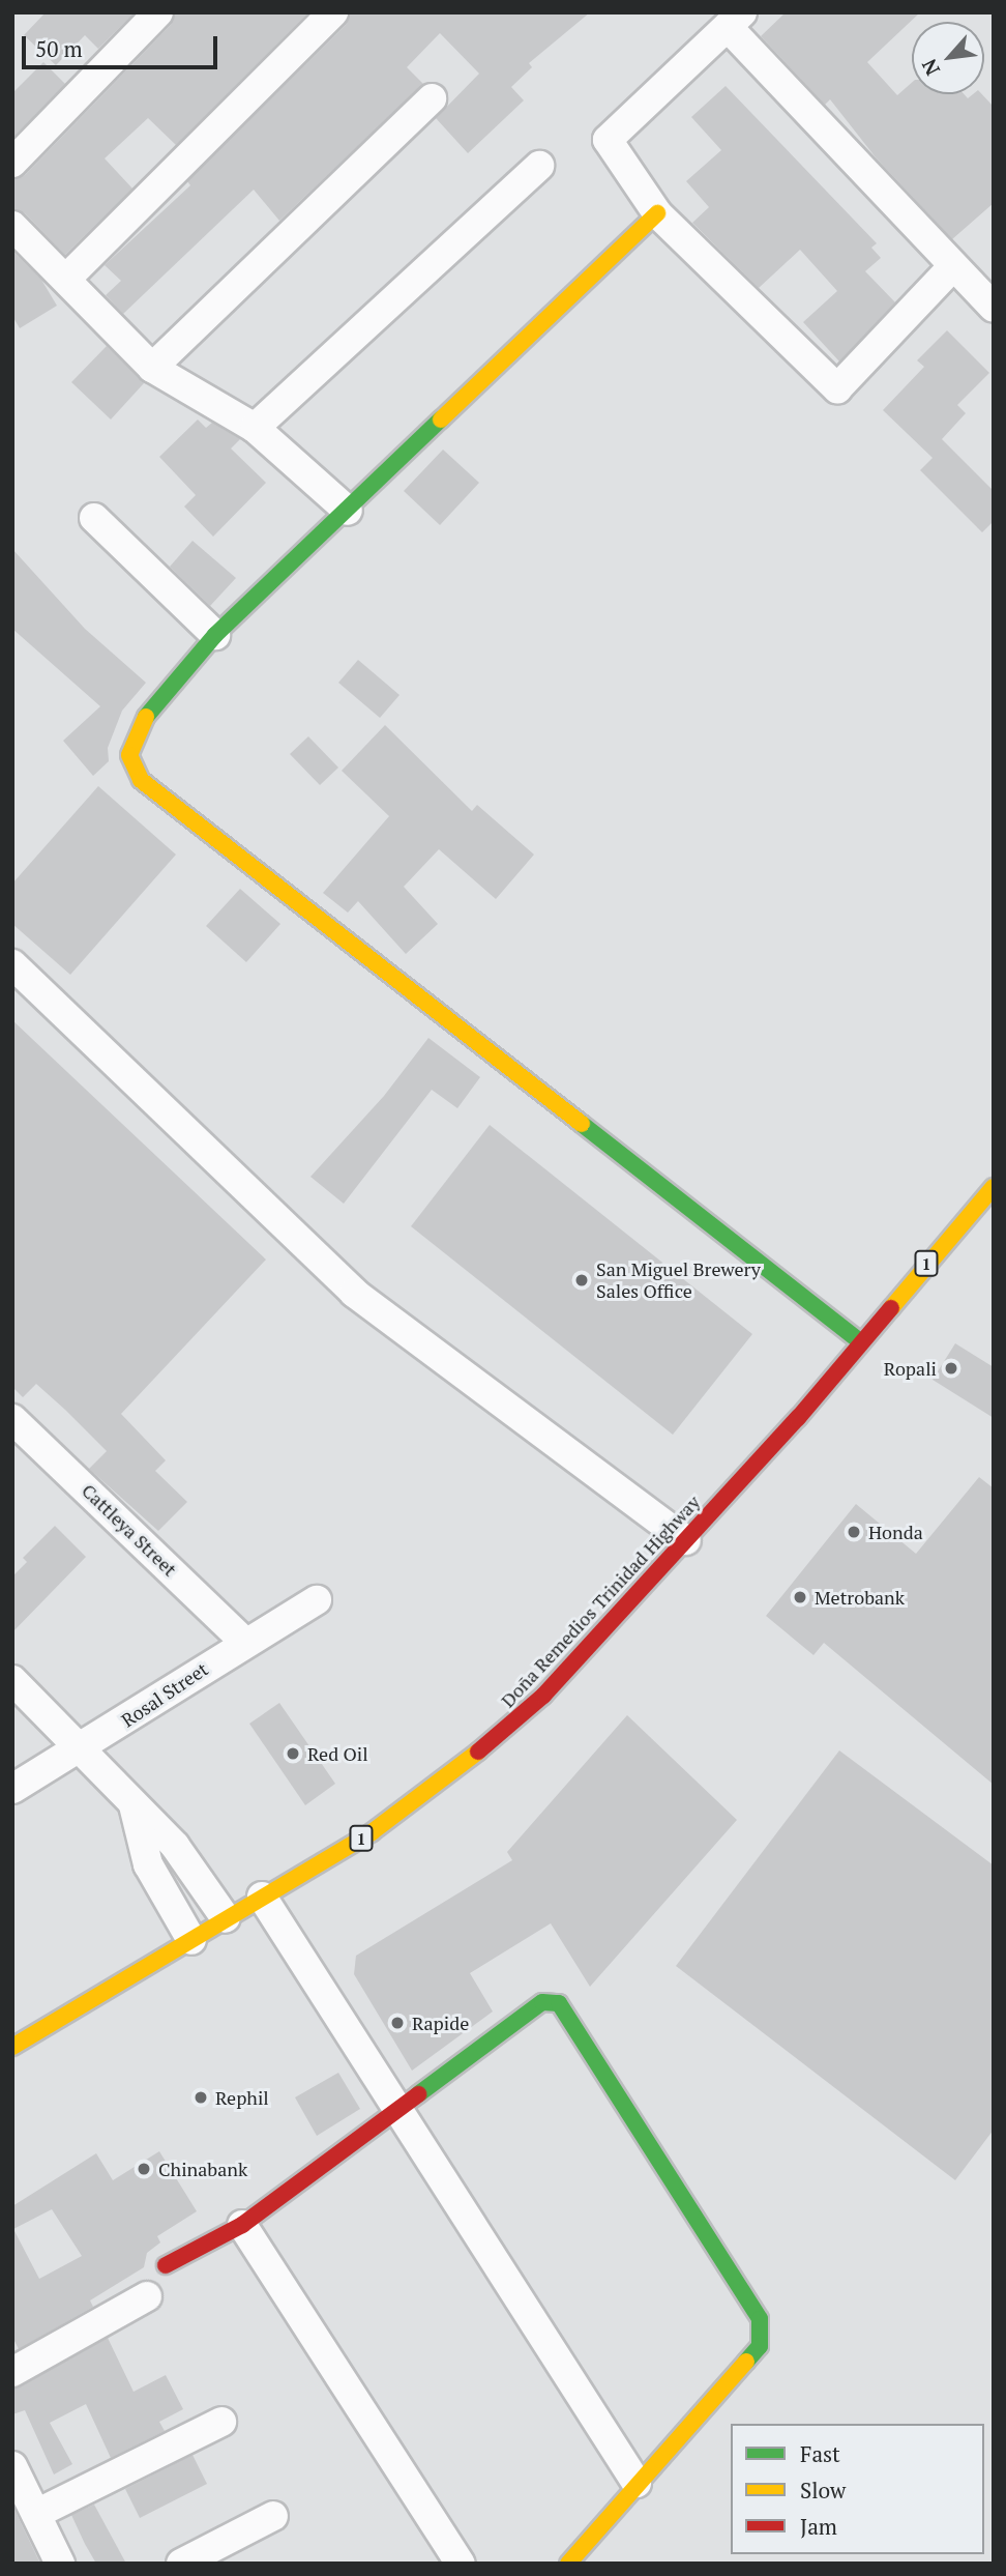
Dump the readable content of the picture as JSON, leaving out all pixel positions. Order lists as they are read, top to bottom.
{
  "streets": {
    "main road": ["1", "Doña Remedios Trinidad Highway"],
    "street": ["Cattleya Street", "Rosal Street"]
  },
  "crossings": [
    ["Cattleya Street", "Rosal Street"]
  ],
  "places": [
    "San Miguel Brewery Sales Office",
    "Ropali",
    "Honda",
    "Metrobank",
    "Red Oil",
    "Rapide",
    "Rephil",
    "Chinabank"
  ],
  "legend": ["Fast", "Slow", "Jam"],
  "scale_bar": "50 m",
  "north": "bottom left"
}
